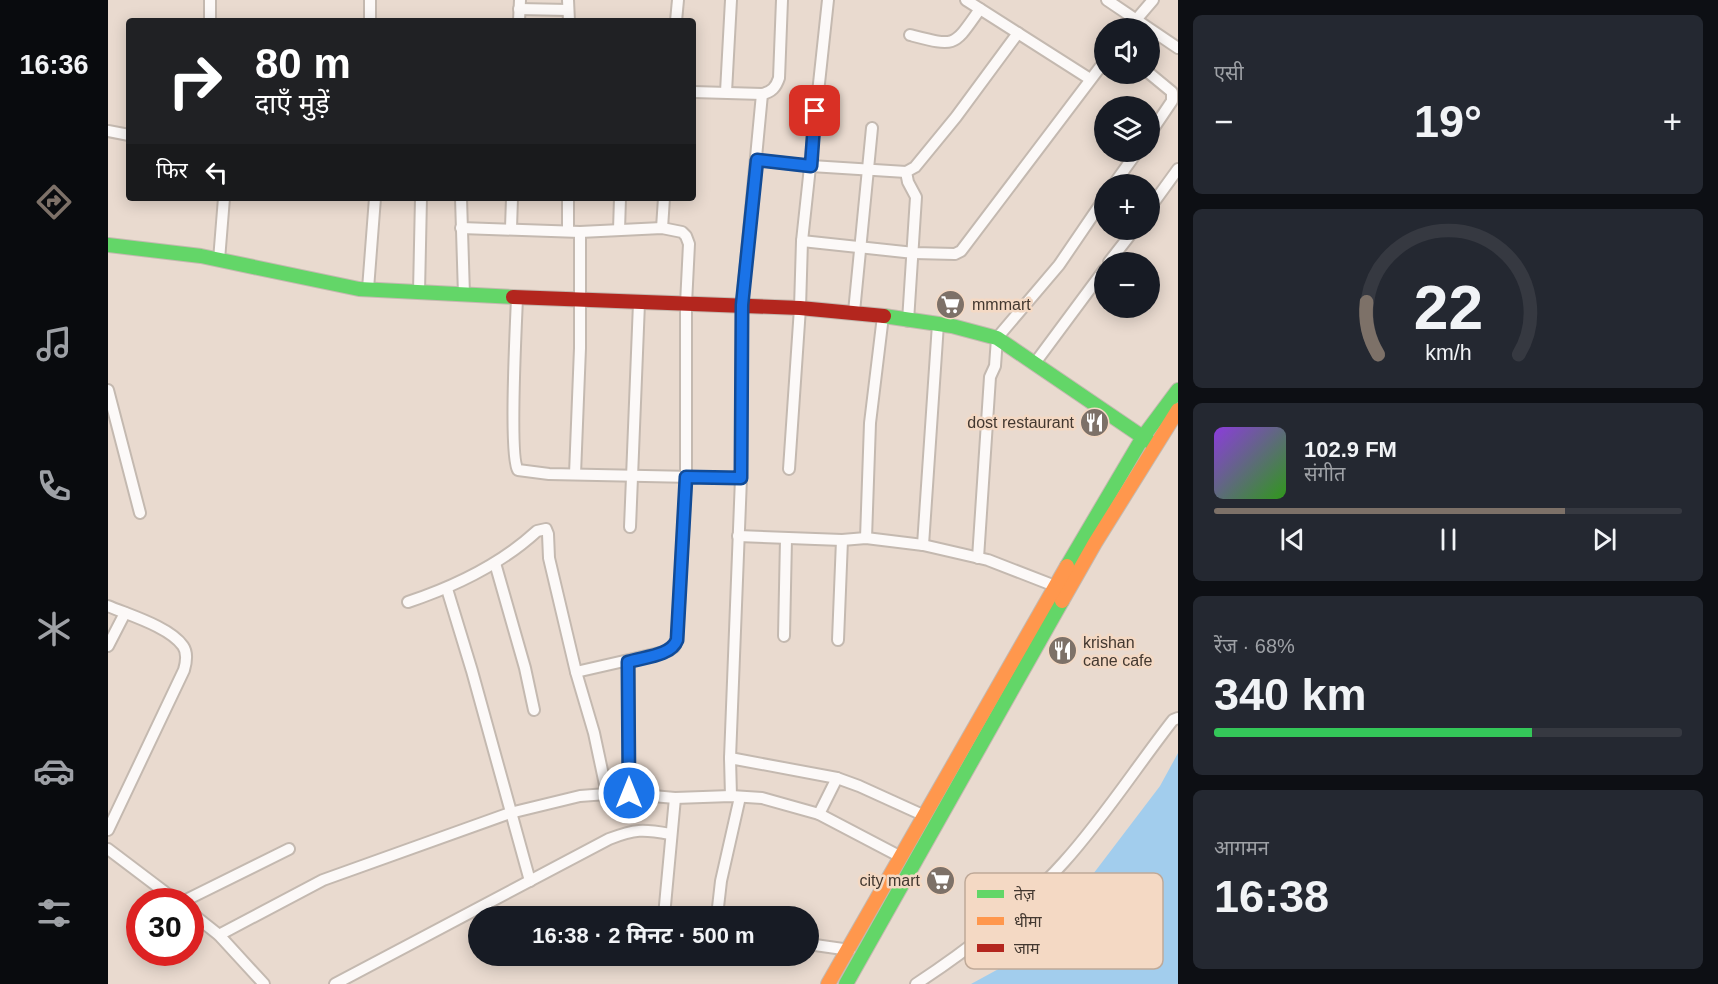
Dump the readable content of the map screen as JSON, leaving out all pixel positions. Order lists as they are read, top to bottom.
{
  "places": {
    "supermarket": ["mmmart", "city mart"],
    "restaurant": ["dost restaurant", "krishan cane cafe"]
  },
  "legend": ["तेज़", "धीमा", "जाम"],
  "page": {
    "tabs": "16:36",
    "tile": [
      "एसी",
      ["रेंज · 68%", "340 km"],
      ["आगमन", "16:38"]
    ],
    "map_buttons": ["+", "−"],
    "turn": ["80 m", "दाएँ मुड़ें"],
    "heat": ["−", "19°", "+"],
    "then": "फिर",
    "song": ["102.9 FM", "संगीत"],
    "limit": "30",
    "trip": "16:38 · 2 मिनट · 500 m",
    "gauge": ["22", "km/h"]
  }
}
